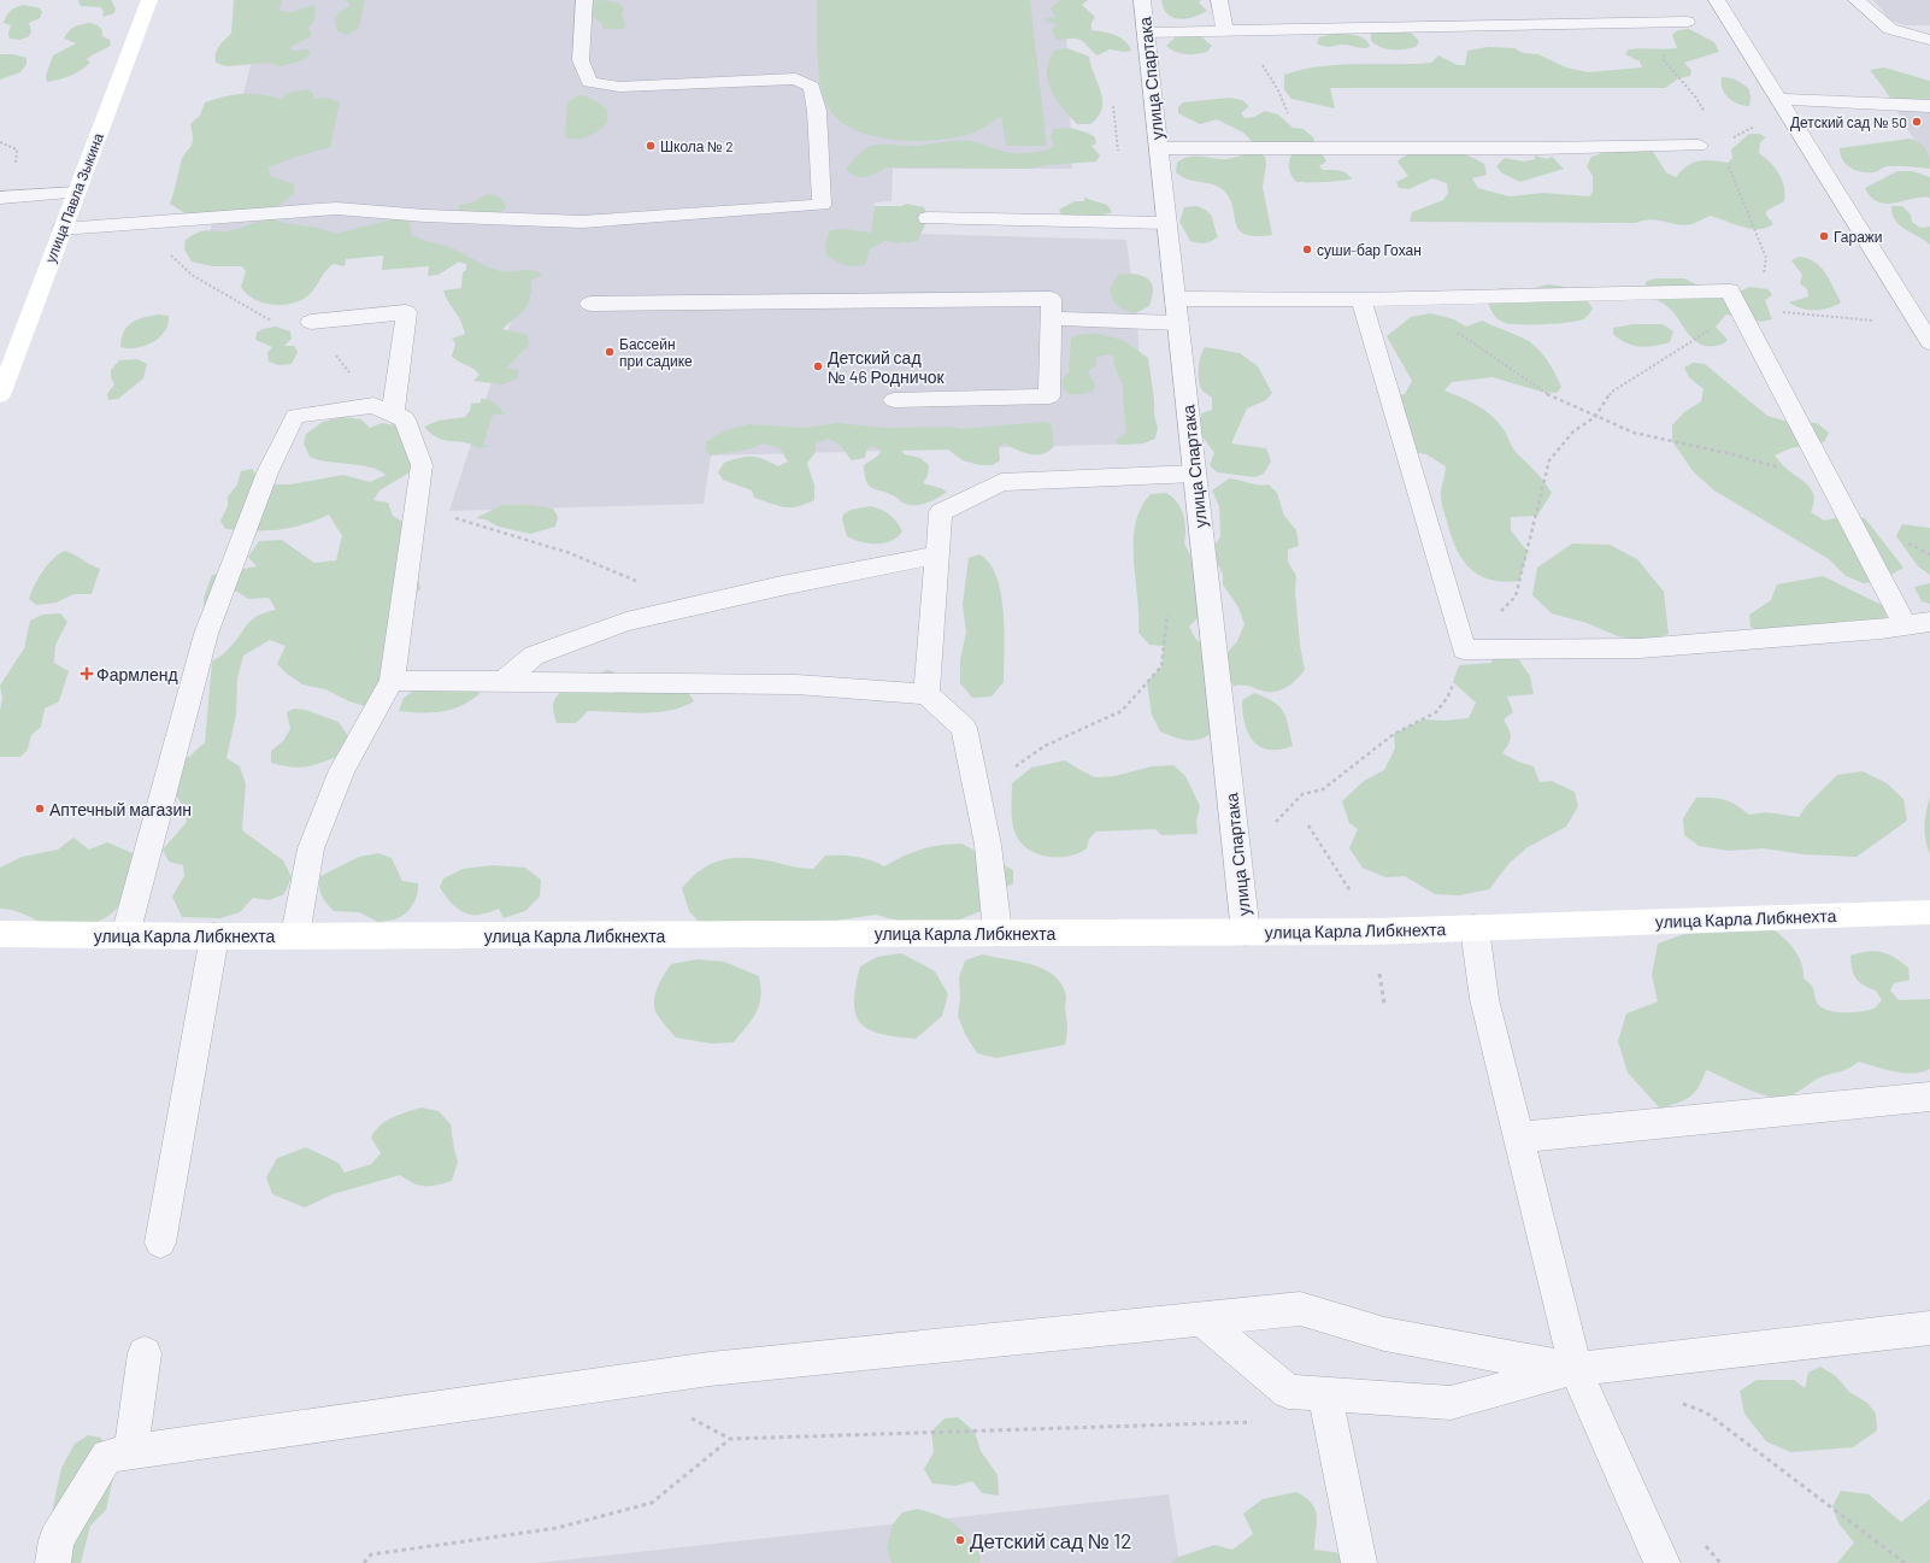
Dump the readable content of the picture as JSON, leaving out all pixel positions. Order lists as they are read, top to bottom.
{
  "streets": {
    "main road": ["улица Павла Зыкина", "улица Карла Либкнехта"],
    "street": ["улица Спартака"]
  },
  "crossings": [
    ["улица Спартака", "улица Карла Либкнехта"]
  ],
  "places": {
    "other": [
      "Детский сад № 50",
      "Школа № 2",
      "Гаражи",
      "суши-бар Гохан",
      "Бассейн при садике",
      "Детский сад № 46 Родничок",
      "Аптечный магазин",
      "Детский сад № 12"
    ],
    "health": ["Фармленд"]
  }
}
